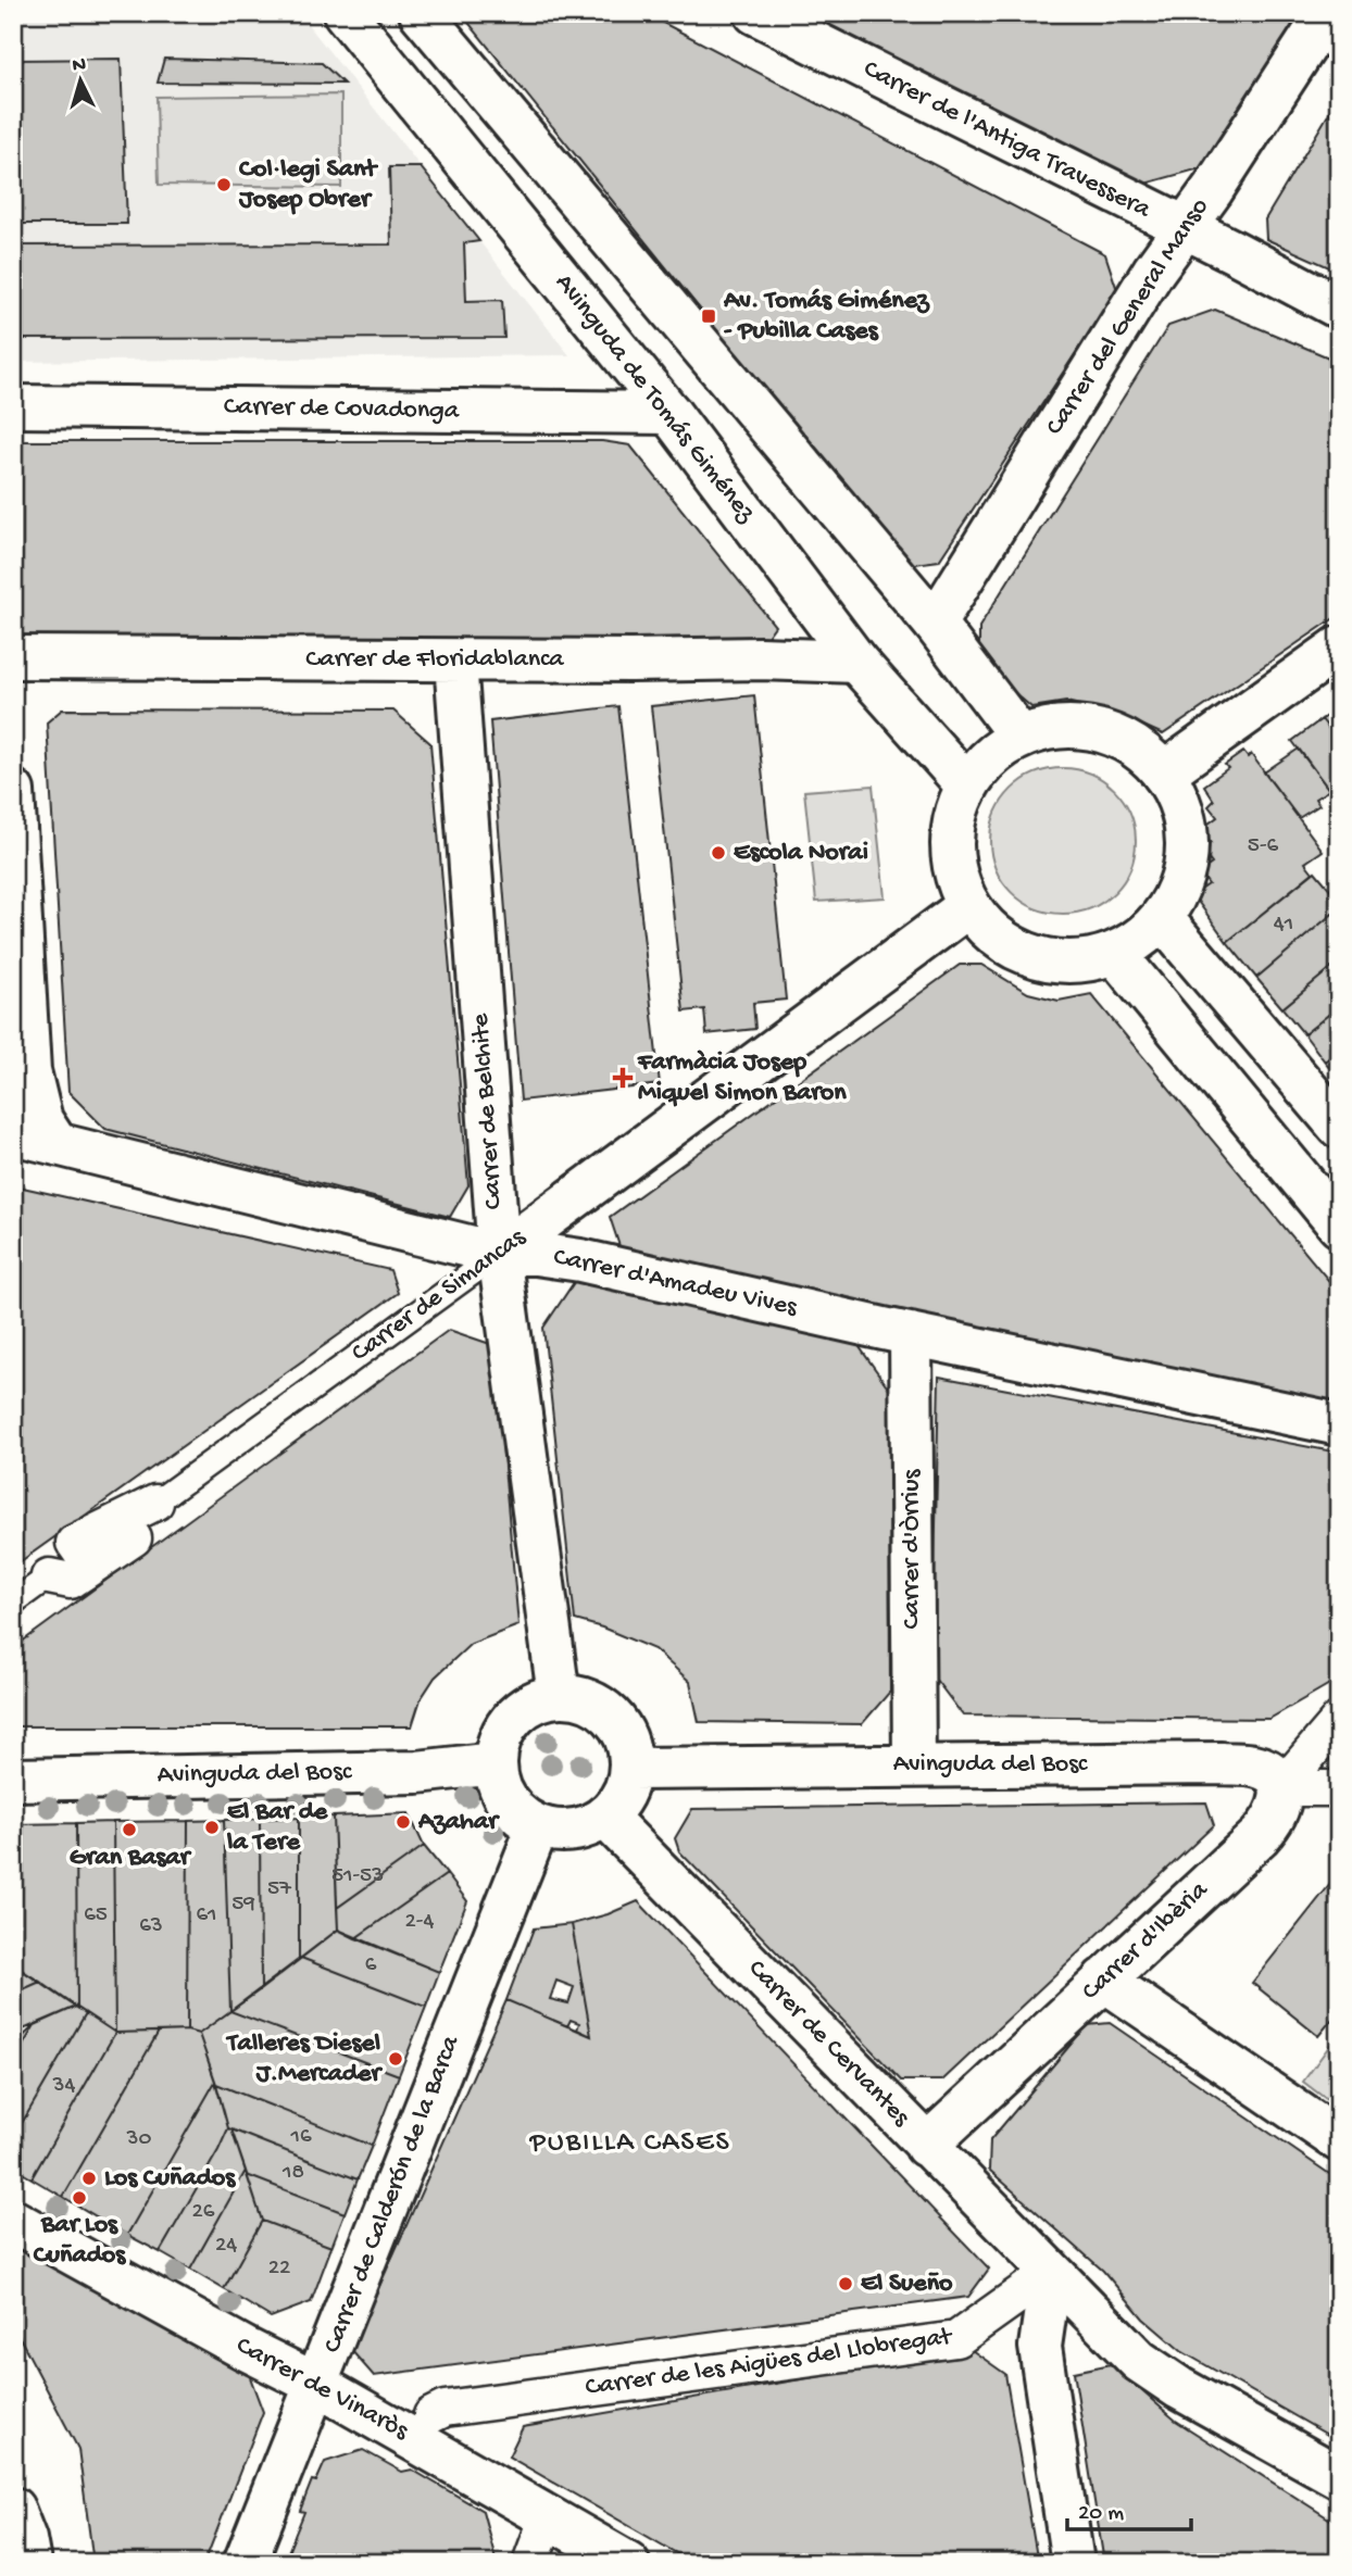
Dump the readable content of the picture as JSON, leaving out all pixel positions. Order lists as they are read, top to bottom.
{
  "streets": {
    "street": [
      "Carrer de l'Antiga Travessera",
      "Carrer del General Manso",
      "Avinguda de Tomás Giménez",
      "Carrer de Covadonga",
      "Carrer de Floridablanca",
      "Carrer de Belchite",
      "Carrer d'Amadeu Vives",
      "Carrer de Simancas",
      "Carrer d'Òrrius",
      "Avinguda del Bosc",
      "Carrer d'Ibèria",
      "Carrer de Cervantes",
      "Carrer de Calderón de la Barca",
      "Carrer de les Aigües del Llobregat",
      "Carrer de Vinaròs"
    ]
  },
  "crossings": [
    ["Carrer de l'Antiga Travessera", "Carrer del General Manso"],
    ["Avinguda de Tomás Giménez", "Carrer de Covadonga"],
    ["Avinguda de Tomás Giménez", "Carrer de Floridablanca"],
    ["Avinguda de Tomás Giménez", "Carrer de Simancas"],
    ["Carrer de Floridablanca", "Carrer de Belchite"],
    ["Carrer de Belchite", "Carrer d'Amadeu Vives"],
    ["Carrer de Belchite", "Carrer de Simancas"],
    ["Carrer de Belchite", "Avinguda del Bosc"],
    ["Carrer de Belchite", "Carrer de Cervantes"],
    ["Carrer de Belchite", "Carrer de Calderón de la Barca"],
    ["Carrer d'Amadeu Vives", "Carrer de Simancas"],
    ["Carrer d'Amadeu Vives", "Carrer d'Òrrius"],
    ["Carrer d'Òrrius", "Avinguda del Bosc"],
    ["Avinguda del Bosc", "Carrer d'Ibèria"],
    ["Avinguda del Bosc", "Carrer de Cervantes"],
    ["Avinguda del Bosc", "Carrer de Calderón de la Barca"],
    ["Carrer d'Ibèria", "Carrer de Cervantes"],
    ["Carrer de Cervantes", "Carrer de Calderón de la Barca"],
    ["Carrer de Cervantes", "Carrer de les Aigües del Llobregat"],
    ["Carrer de Calderón de la Barca", "Carrer de Vinaròs"]
  ],
  "districts": ["PUBILLA CASES"],
  "places": {
    "other": [
      "Col·legi Sant Josep Obrer",
      "Escola Norai",
      "Azahar",
      "El Bar de la Tere",
      "Gran Basar",
      "Talleres Diesel J.Mercader",
      "Los Cuñados",
      "Bar Los Cuñados",
      "El Sueño"
    ],
    "transit": ["Av. Tomás Giménez - Pubilla Cases"],
    "health": ["Farmàcia Josep Miquel Simon Baron"]
  },
  "house_numbers": [
    "5-6",
    "41",
    "51-53",
    "57",
    "59",
    "65",
    "61",
    "2-4",
    "63",
    "6",
    "34",
    "16",
    "30",
    "18",
    "26",
    "24",
    "22"
  ],
  "scale_bar": "20 m",
  "north": "top"
}
